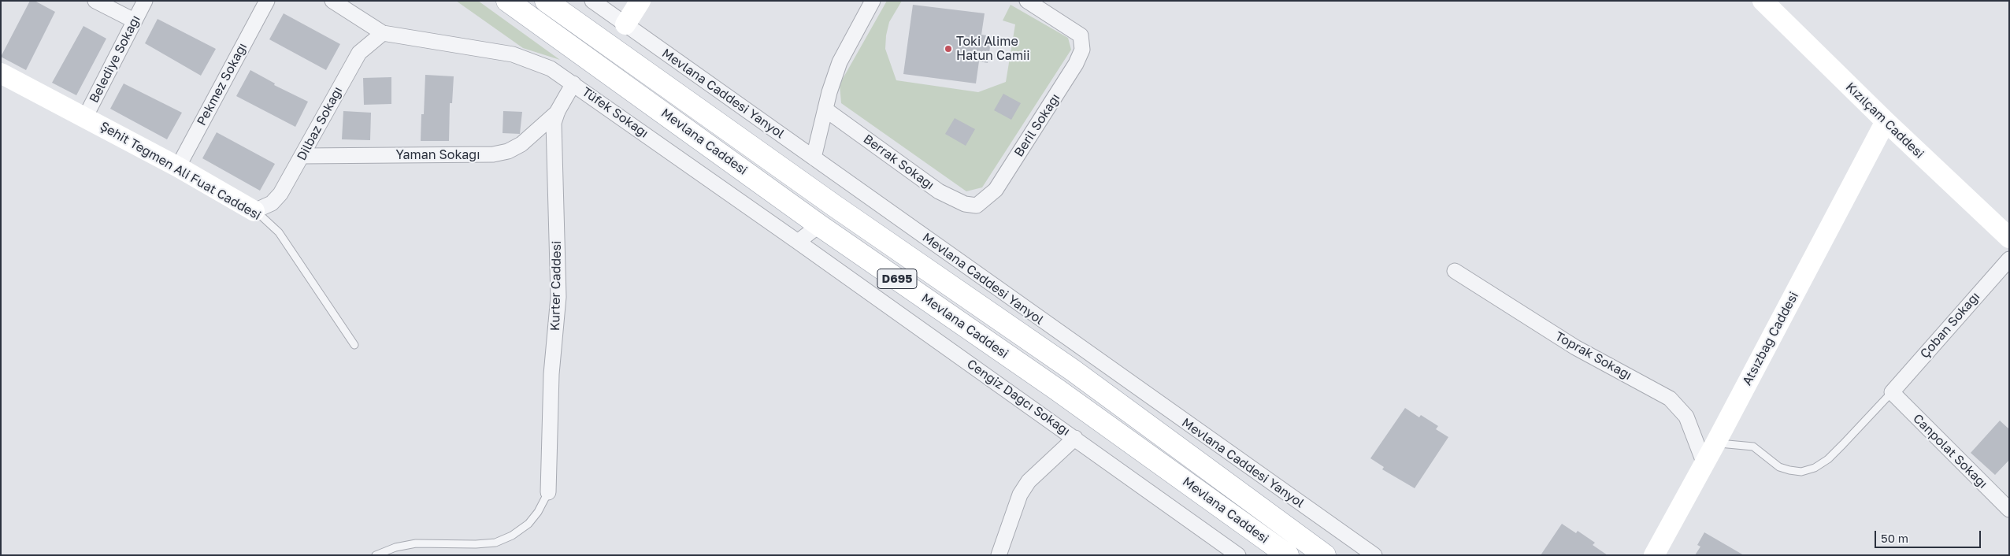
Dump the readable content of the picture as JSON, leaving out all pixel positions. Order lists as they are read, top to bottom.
{
  "streets": {
    "main road": ["Mevlana Caddesi", "D695"],
    "street": [
      "Belediye Sokağı",
      "Pekmez Sokağı",
      "Mevlana Caddesi Yanyol",
      "Tüfek Sokağı",
      "Kızılçam Caddesi",
      "Dilbaz Sokağı",
      "Beril Sokağı",
      "Yaman Sokağı",
      "Berrak Sokağı",
      "Şehit Teğmen Ali Fuat Caddesi",
      "Kurter Caddesi",
      "Çoban Sokağı",
      "Atsızbağ Caddesi",
      "Toprak Sokağı",
      "Cengiz Dağcı Sokağı",
      "Canpolat Sokağı"
    ]
  },
  "crossings": [
    ["Belediye Sokağı", "Şehit Teğmen Ali Fuat Caddesi"],
    ["Pekmez Sokağı", "Şehit Teğmen Ali Fuat Caddesi"],
    ["Tüfek Sokağı", "Dilbaz Sokağı"],
    ["Tüfek Sokağı", "Kurter Caddesi"],
    ["Tüfek Sokağı", "Cengiz Dağcı Sokağı"],
    ["Kızılçam Caddesi", "Atsızbağ Caddesi"],
    ["Dilbaz Sokağı", "Yaman Sokağı"],
    ["Dilbaz Sokağı", "Şehit Teğmen Ali Fuat Caddesi"],
    ["Beril Sokağı", "Berrak Sokağı"],
    ["Yaman Sokağı", "Kurter Caddesi"],
    ["Çoban Sokağı", "Canpolat Sokağı"],
    ["Atsızbağ Caddesi", "Toprak Sokağı"]
  ],
  "places": ["Toki Alime Hatun Camii"],
  "scale_bar": "50 m"
}
